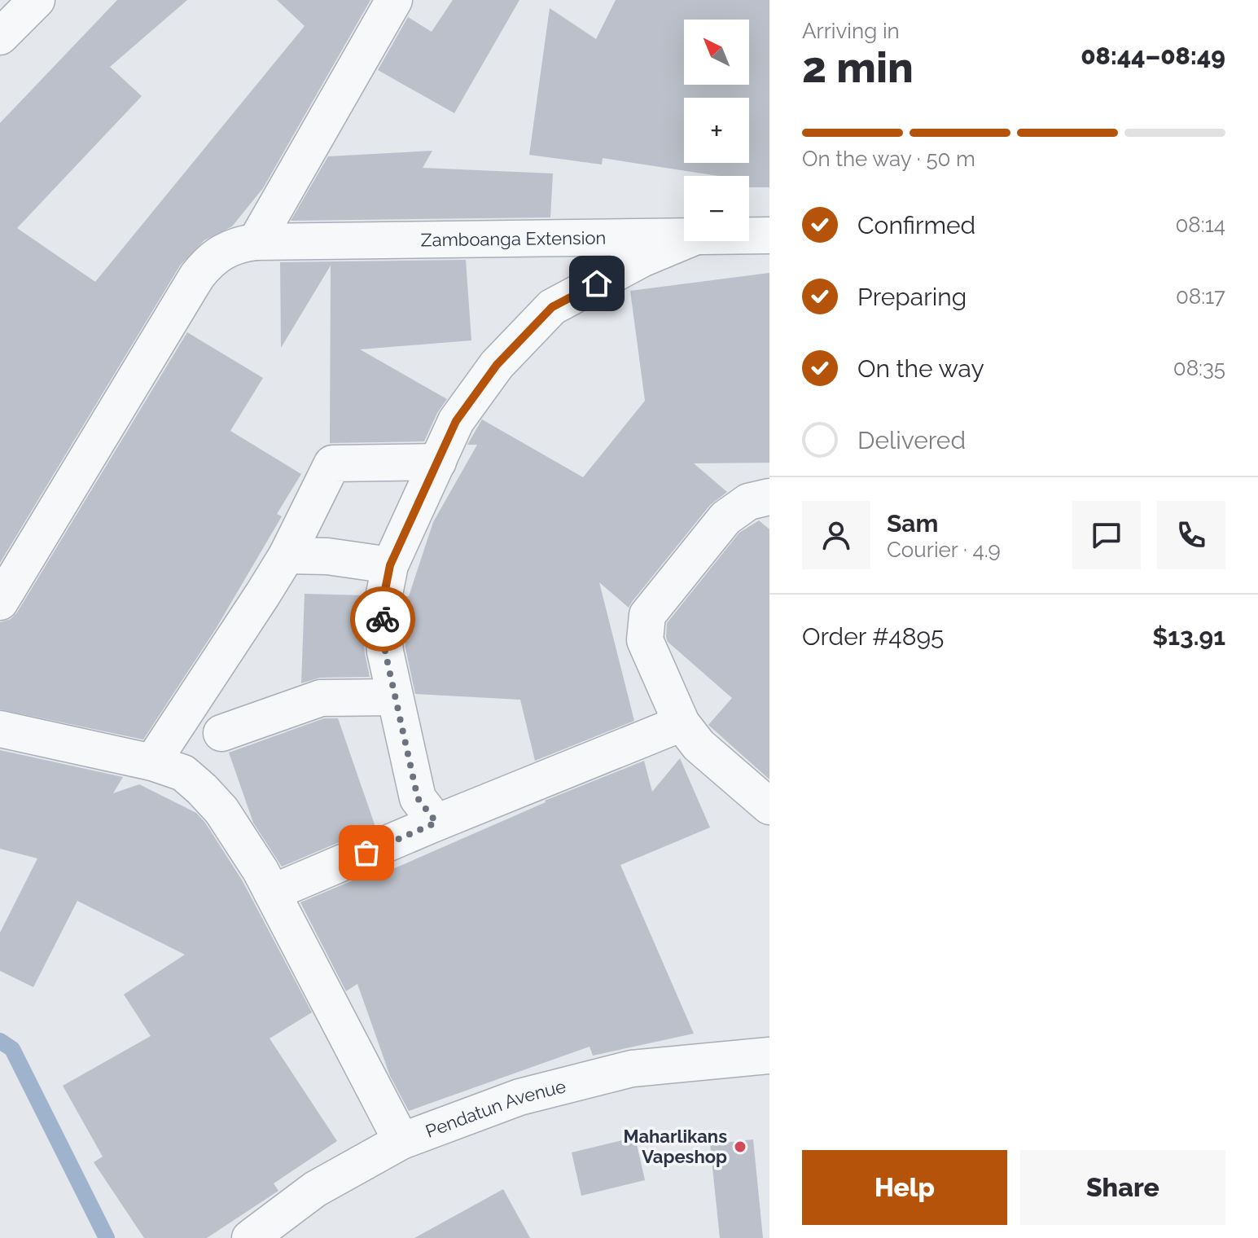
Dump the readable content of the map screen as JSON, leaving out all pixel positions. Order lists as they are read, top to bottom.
{
  "streets": {
    "street": ["Zamboanga Extension", "Pendatun Avenue"]
  },
  "places": ["Maharlikans Vapeshop"],
  "north": "top left",
  "page": {
    "heading": ["2 min", "Arriving in", "08:44–08:49"],
    "panel": [
      "Sam",
      "Courier · 4.9",
      "Order #4895",
      "$13.91"
    ],
    "map_buttons": ["+", "−"],
    "bar": "On the way · 50 m",
    "list": [
      ["Confirmed", "08:14"],
      ["Preparing", "08:17"],
      ["On the way", "08:35"],
      "Delivered"
    ],
    "buttons": ["Help", "Share"]
  }
}
